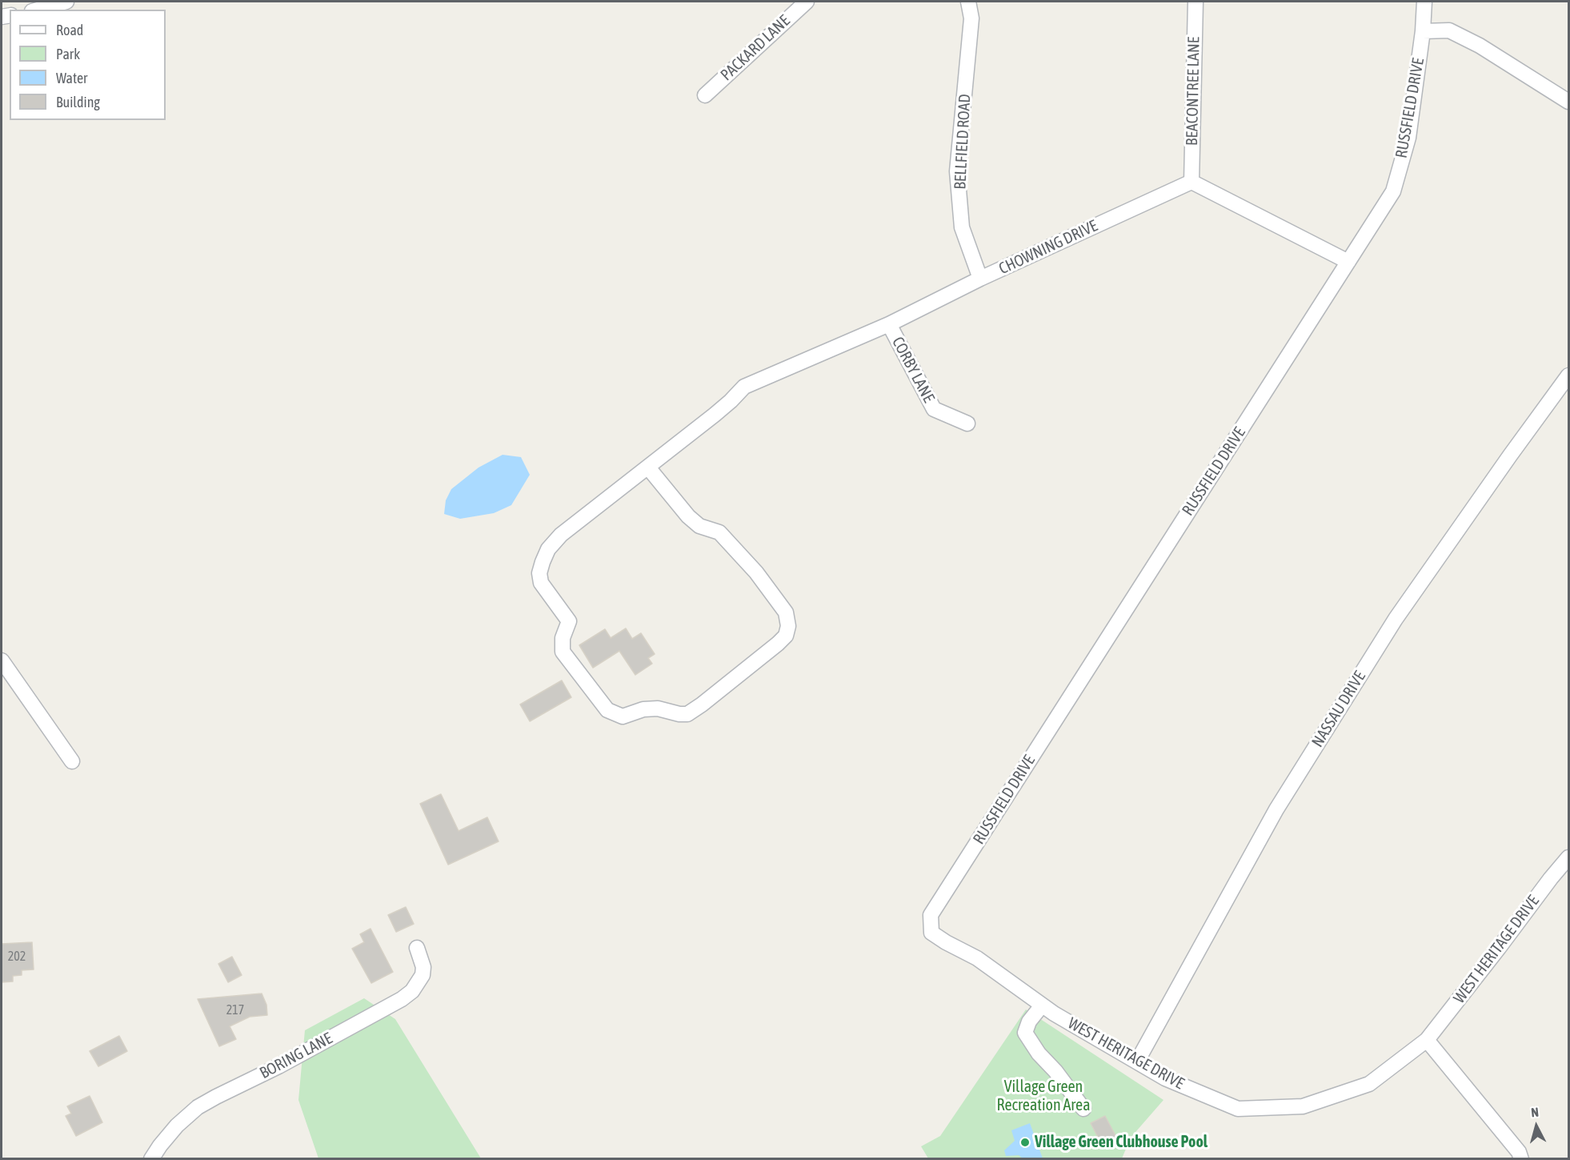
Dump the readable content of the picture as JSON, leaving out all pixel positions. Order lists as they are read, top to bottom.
{
  "streets": {
    "street": [
      "PACKARD LANE",
      "BEACONTREE LANE",
      "RUSSFIELD DRIVE",
      "BELLFIELD ROAD",
      "CHOWNING DRIVE",
      "CORBY LANE",
      "NASSAU DRIVE",
      "WEST HERITAGE DRIVE",
      "BORING LANE"
    ]
  },
  "crossings": [
    ["BEACONTREE LANE", "CHOWNING DRIVE"],
    ["RUSSFIELD DRIVE", "WEST HERITAGE DRIVE"],
    ["BELLFIELD ROAD", "CHOWNING DRIVE"],
    ["CHOWNING DRIVE", "CORBY LANE"],
    ["NASSAU DRIVE", "WEST HERITAGE DRIVE"]
  ],
  "parks": ["Village Green Recreation Area"],
  "places": ["Village Green Clubhouse Pool"],
  "house_numbers": ["202", "217"],
  "legend": [
    "Road",
    "Park",
    "Water",
    "Building"
  ],
  "north": "top"
}
